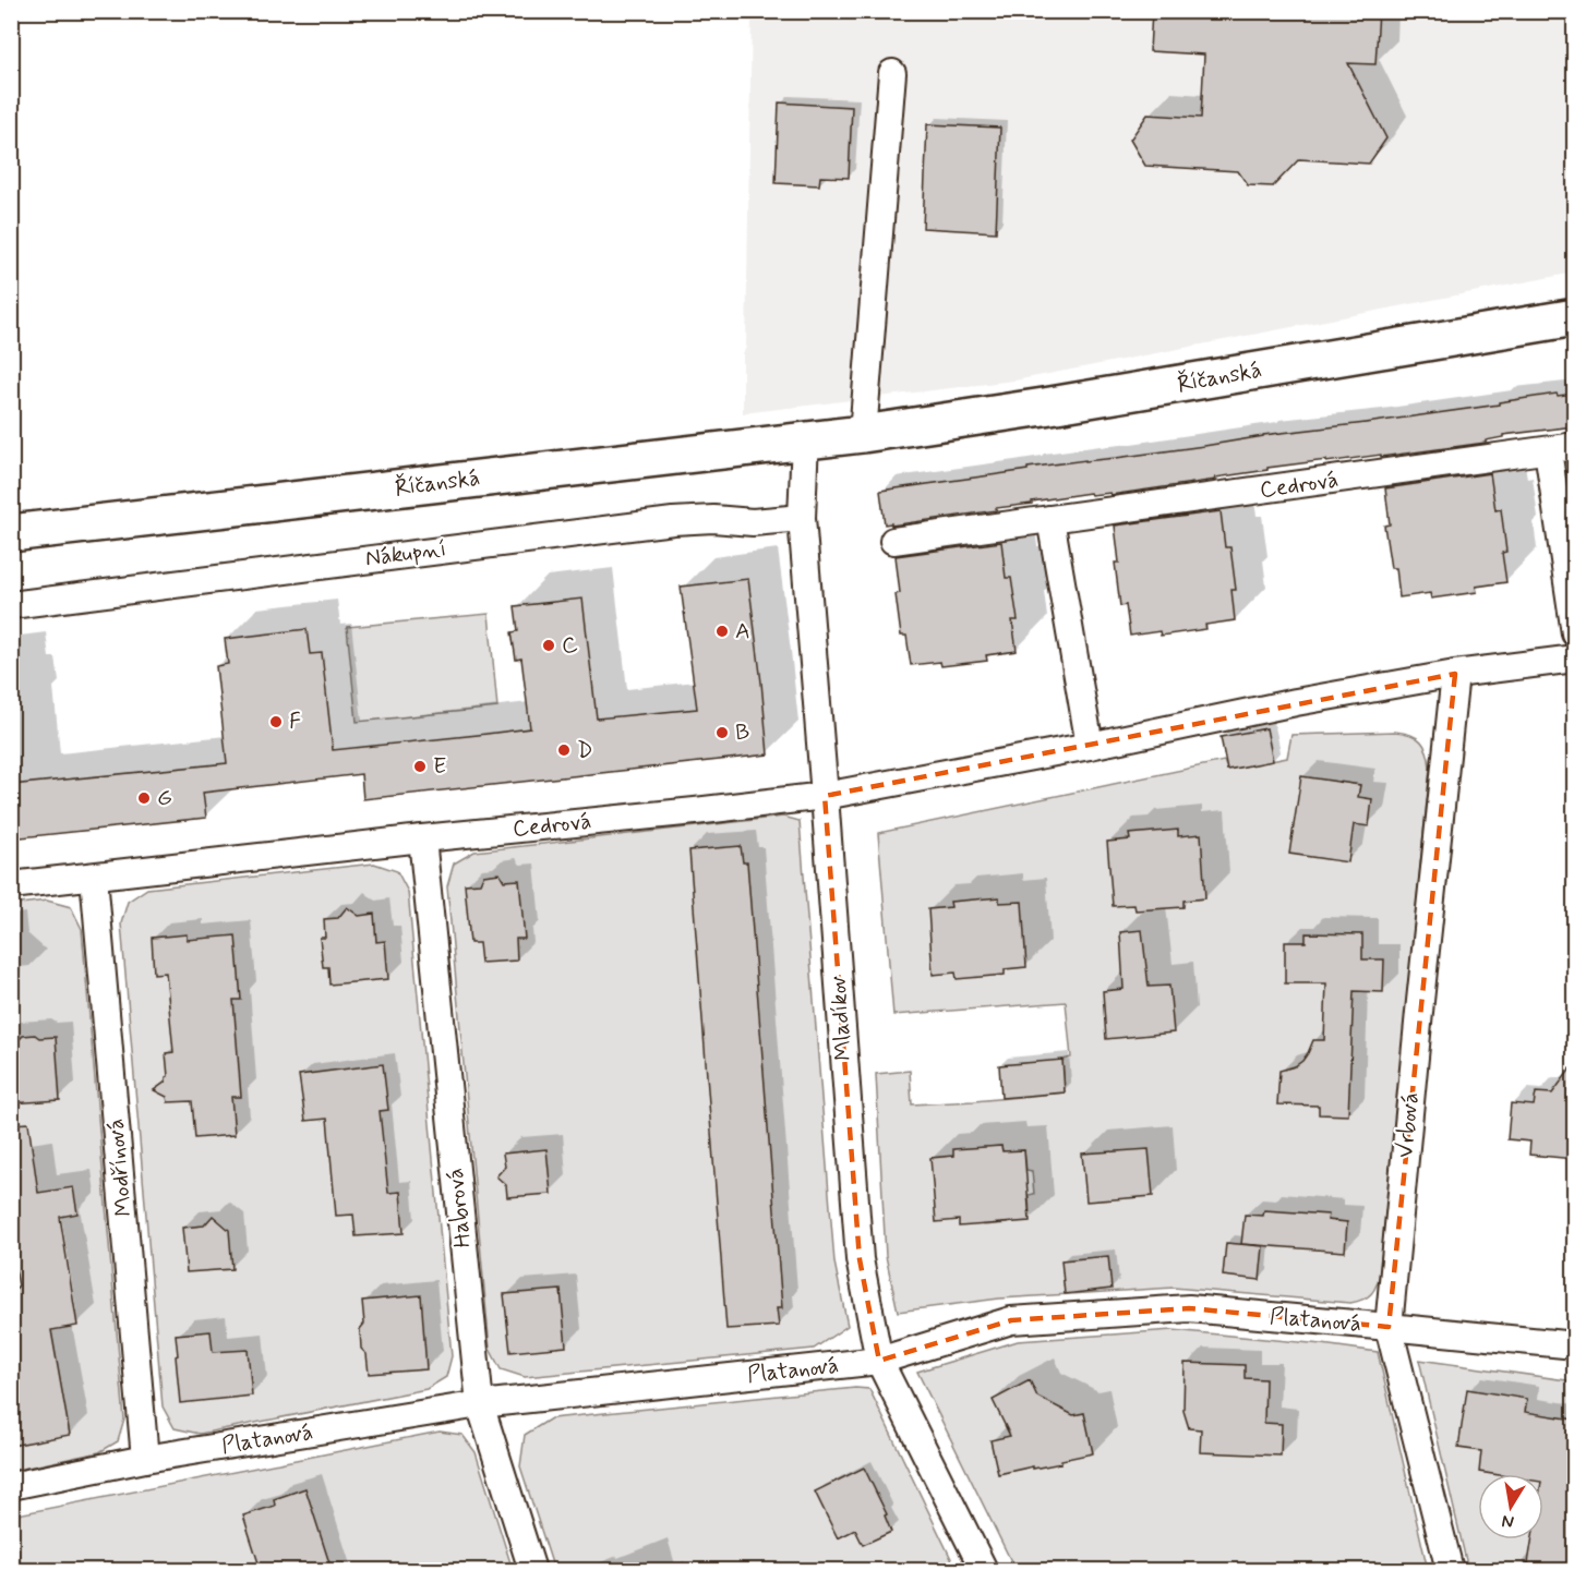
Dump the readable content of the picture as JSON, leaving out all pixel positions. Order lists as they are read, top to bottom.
{
  "streets": {
    "main road": ["Říčanská"],
    "street": [
      "Cedrová",
      "Nákupní",
      "Mladíkov",
      "Vrbová",
      "Modřínová",
      "Habrová",
      "Platanová"
    ]
  },
  "crossings": [
    ["Říčanská", "Mladíkov"],
    ["Cedrová", "Mladíkov"],
    ["Cedrová", "Vrbová"],
    ["Cedrová", "Modřínová"],
    ["Cedrová", "Habrová"],
    ["Nákupní", "Mladíkov"],
    ["Mladíkov", "Platanová"],
    ["Vrbová", "Platanová"],
    ["Modřínová", "Platanová"],
    ["Habrová", "Platanová"]
  ],
  "places": [
    "A",
    "C",
    "F",
    "B",
    "D",
    "E",
    "G"
  ],
  "north": "bottom"
}
